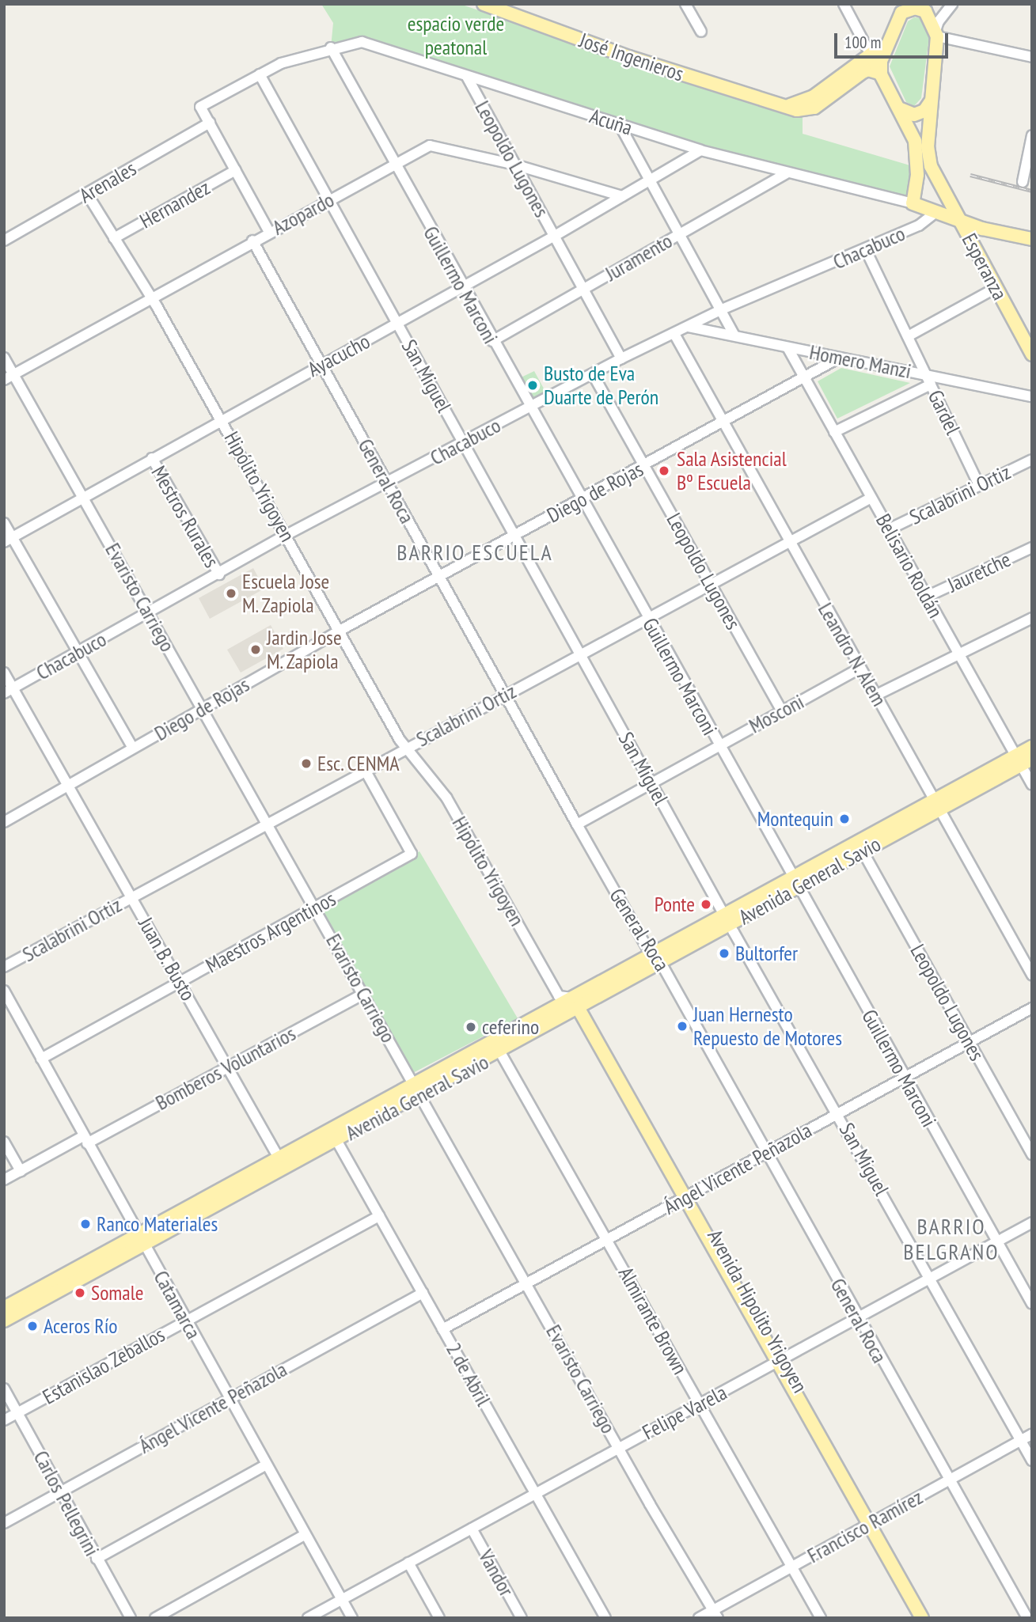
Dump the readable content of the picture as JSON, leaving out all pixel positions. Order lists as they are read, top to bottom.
{
  "streets": {
    "main road": [
      "José Ingenieros",
      "Acuña",
      "Esperanza",
      "Avenida General Savio",
      "Avenida Hipolito Yrigoyen"
    ],
    "street": [
      "Leopoldo Lugones",
      "Arenales",
      "Hernandez",
      "Azopardo",
      "Chacabuco",
      "Juramento",
      "Guillermo Marconi",
      "Ayacucho",
      "Homero Manzi",
      "San Miguel",
      "Gardel",
      "General Roca",
      "Hipólito Yrigoyen",
      "Diego de Rojas",
      "Scalabrini Ortiz",
      "Mestros Rurales",
      "Belisario Roldán",
      "Jauretche",
      "Evaristo Carriego",
      "Leandro N. Alem",
      "Mosconi",
      "Maestros Argentinos",
      "Juan B. Busto",
      "Bomberos Voluntarios",
      "Ángel Vicente Peñazola",
      "Catamarca",
      "Almirante Brown",
      "Estanislao Zeballos",
      "2 de Abril",
      "Felipe Varela",
      "Carlos Pellegrini",
      "Francisco Ramírez",
      "Vandor"
    ]
  },
  "crossings": [
    ["Acuña", "Leopoldo Lugones"],
    ["Acuña", "Arenales"],
    ["Acuña", "Chacabuco"],
    ["Acuña", "Juramento"],
    ["Acuña", "Esperanza"],
    ["Acuña", "Guillermo Marconi"],
    ["Acuña", "Ayacucho"],
    ["Acuña", "San Miguel"],
    ["Leopoldo Lugones", "Azopardo"],
    ["Leopoldo Lugones", "Chacabuco"],
    ["Leopoldo Lugones", "Juramento"],
    ["Leopoldo Lugones", "Ayacucho"],
    ["Leopoldo Lugones", "Diego de Rojas"],
    ["Leopoldo Lugones", "Scalabrini Ortiz"],
    ["Leopoldo Lugones", "Mosconi"],
    ["Leopoldo Lugones", "Avenida General Savio"],
    ["Leopoldo Lugones", "Ángel Vicente Peñazola"],
    ["Arenales", "Hipólito Yrigoyen"],
    ["Hernandez", "Hipólito Yrigoyen"],
    ["Azopardo", "Guillermo Marconi"],
    ["Azopardo", "Ayacucho"],
    ["Azopardo", "San Miguel"],
    ["Azopardo", "General Roca"],
    ["Azopardo", "Hipólito Yrigoyen"],
    ["Azopardo", "Evaristo Carriego"],
    ["Chacabuco", "Guillermo Marconi"],
    ["Chacabuco", "Homero Manzi"],
    ["Chacabuco", "San Miguel"],
    ["Chacabuco", "Gardel"],
    ["Chacabuco", "General Roca"],
    ["Chacabuco", "Hipólito Yrigoyen"],
    ["Chacabuco", "Mestros Rurales"],
    ["Chacabuco", "Evaristo Carriego"],
    ["Chacabuco", "Leandro N. Alem"],
    ["Chacabuco", "Juan B. Busto"],
    ["Juramento", "Guillermo Marconi"],
    ["Guillermo Marconi", "Ayacucho"],
    ["Guillermo Marconi", "Diego de Rojas"],
    ["Guillermo Marconi", "Scalabrini Ortiz"],
    ["Guillermo Marconi", "Mosconi"],
    ["Guillermo Marconi", "Avenida General Savio"],
    ["Guillermo Marconi", "Ángel Vicente Peñazola"],
    ["Guillermo Marconi", "Felipe Varela"],
    ["Ayacucho", "San Miguel"],
    ["Ayacucho", "General Roca"],
    ["Ayacucho", "Hipólito Yrigoyen"],
    ["Ayacucho", "Mestros Rurales"],
    ["Ayacucho", "Evaristo Carriego"],
    ["Homero Manzi", "Gardel"],
    ["Homero Manzi", "Diego de Rojas"],
    ["Homero Manzi", "Belisario Roldán"],
    ["San Miguel", "Diego de Rojas"],
    ["San Miguel", "Scalabrini Ortiz"],
    ["San Miguel", "Mosconi"],
    ["San Miguel", "Avenida General Savio"],
    ["San Miguel", "Ángel Vicente Peñazola"],
    ["San Miguel", "Felipe Varela"],
    ["San Miguel", "Francisco Ramírez"],
    ["Gardel", "Scalabrini Ortiz"],
    ["General Roca", "Diego de Rojas"],
    ["General Roca", "Scalabrini Ortiz"],
    ["General Roca", "Mosconi"],
    ["General Roca", "Avenida General Savio"],
    ["General Roca", "Ángel Vicente Peñazola"],
    ["General Roca", "Felipe Varela"],
    ["General Roca", "Francisco Ramírez"],
    ["Hipólito Yrigoyen", "Diego de Rojas"],
    ["Hipólito Yrigoyen", "Scalabrini Ortiz"],
    ["Hipólito Yrigoyen", "Avenida General Savio"],
    ["Hipólito Yrigoyen", "Avenida Hipolito Yrigoyen"],
    ["Diego de Rojas", "Belisario Roldán"],
    ["Diego de Rojas", "Evaristo Carriego"],
    ["Diego de Rojas", "Leandro N. Alem"],
    ["Diego de Rojas", "Juan B. Busto"],
    ["Scalabrini Ortiz", "Belisario Roldán"],
    ["Scalabrini Ortiz", "Evaristo Carriego"],
    ["Scalabrini Ortiz", "Leandro N. Alem"],
    ["Scalabrini Ortiz", "Maestros Argentinos"],
    ["Scalabrini Ortiz", "Juan B. Busto"],
    ["Belisario Roldán", "Jauretche"],
    ["Belisario Roldán", "Avenida General Savio"],
    ["Evaristo Carriego", "Avenida General Savio"],
    ["Evaristo Carriego", "Maestros Argentinos"],
    ["Evaristo Carriego", "Bomberos Voluntarios"],
    ["Evaristo Carriego", "Ángel Vicente Peñazola"],
    ["Evaristo Carriego", "Felipe Varela"],
    ["Evaristo Carriego", "Francisco Ramírez"],
    ["Leandro N. Alem", "Mosconi"],
    ["Leandro N. Alem", "Avenida General Savio"],
    ["Avenida General Savio", "Juan B. Busto"],
    ["Avenida General Savio", "Catamarca"],
    ["Avenida General Savio", "Avenida Hipolito Yrigoyen"],
    ["Avenida General Savio", "Almirante Brown"],
    ["Avenida General Savio", "2 de Abril"],
    ["Maestros Argentinos", "Juan B. Busto"],
    ["Maestros Argentinos", "Catamarca"],
    ["Juan B. Busto", "Bomberos Voluntarios"],
    ["Bomberos Voluntarios", "Catamarca"],
    ["Ángel Vicente Peñazola", "Catamarca"],
    ["Ángel Vicente Peñazola", "Avenida Hipolito Yrigoyen"],
    ["Ángel Vicente Peñazola", "Almirante Brown"],
    ["Ángel Vicente Peñazola", "2 de Abril"],
    ["Ángel Vicente Peñazola", "Carlos Pellegrini"],
    ["Catamarca", "Estanislao Zeballos"],
    ["Catamarca", "Felipe Varela"],
    ["Avenida Hipolito Yrigoyen", "Felipe Varela"],
    ["Avenida Hipolito Yrigoyen", "Francisco Ramírez"],
    ["Almirante Brown", "Felipe Varela"],
    ["Almirante Brown", "Francisco Ramírez"],
    ["Estanislao Zeballos", "2 de Abril"],
    ["Estanislao Zeballos", "Carlos Pellegrini"],
    ["2 de Abril", "Felipe Varela"],
    ["Felipe Varela", "Vandor"]
  ],
  "districts": ["BARRIO ESCUELA", "BARRIO BELGRANO"],
  "parks": ["espacio verde peatonal"],
  "places": [
    "Busto de Eva Duarte de Perón",
    "Sala Asistencial Bº Escuela",
    "Escuela Jose M. Zapiola",
    "Jardin Jose M. Zapiola",
    "Esc. CENMA",
    "Montequin",
    "Ponte",
    "Bultorfer",
    "Juan Hernesto Repuesto de Motores",
    "ceferino",
    "Ranco Materiales",
    "Somale",
    "Aceros Río"
  ],
  "scale_bar": "100 m"
}
